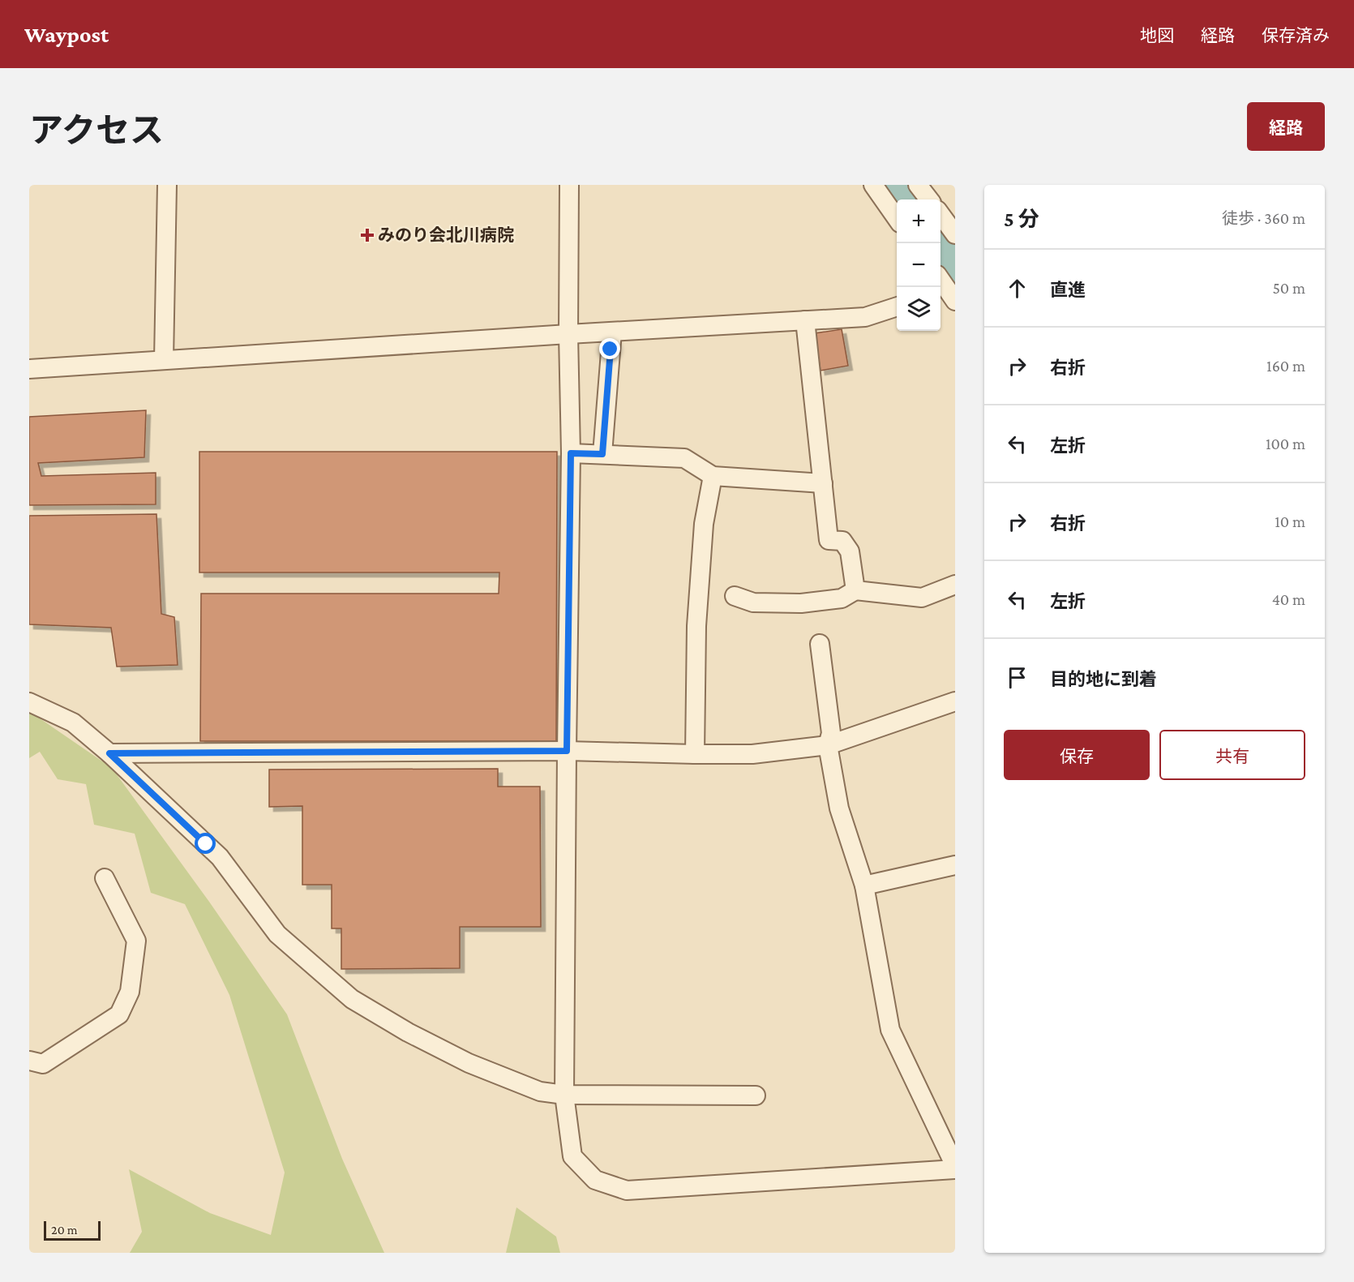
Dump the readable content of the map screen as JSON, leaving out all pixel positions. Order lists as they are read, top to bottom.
{
  "places": {
    "health": ["みのり会北川病院"]
  },
  "scale_bar": "20 m",
  "page": {
    "header": "Waypost",
    "nav": ["地図", "経路", "保存済み"],
    "title": "アクセス",
    "buttons": [
      "経路",
      ["保存", "共有"]
    ],
    "heading": ["5 分", "徒歩 · 360 m"],
    "map_buttons": ["+", "−"],
    "list": [
      ["直進", "50 m"],
      ["右折", "160 m"],
      ["左折", "100 m"],
      ["右折", "10 m"],
      ["左折", "40 m"],
      "目的地に到着"
    ],
    "scale": "20 m"
  }
}
